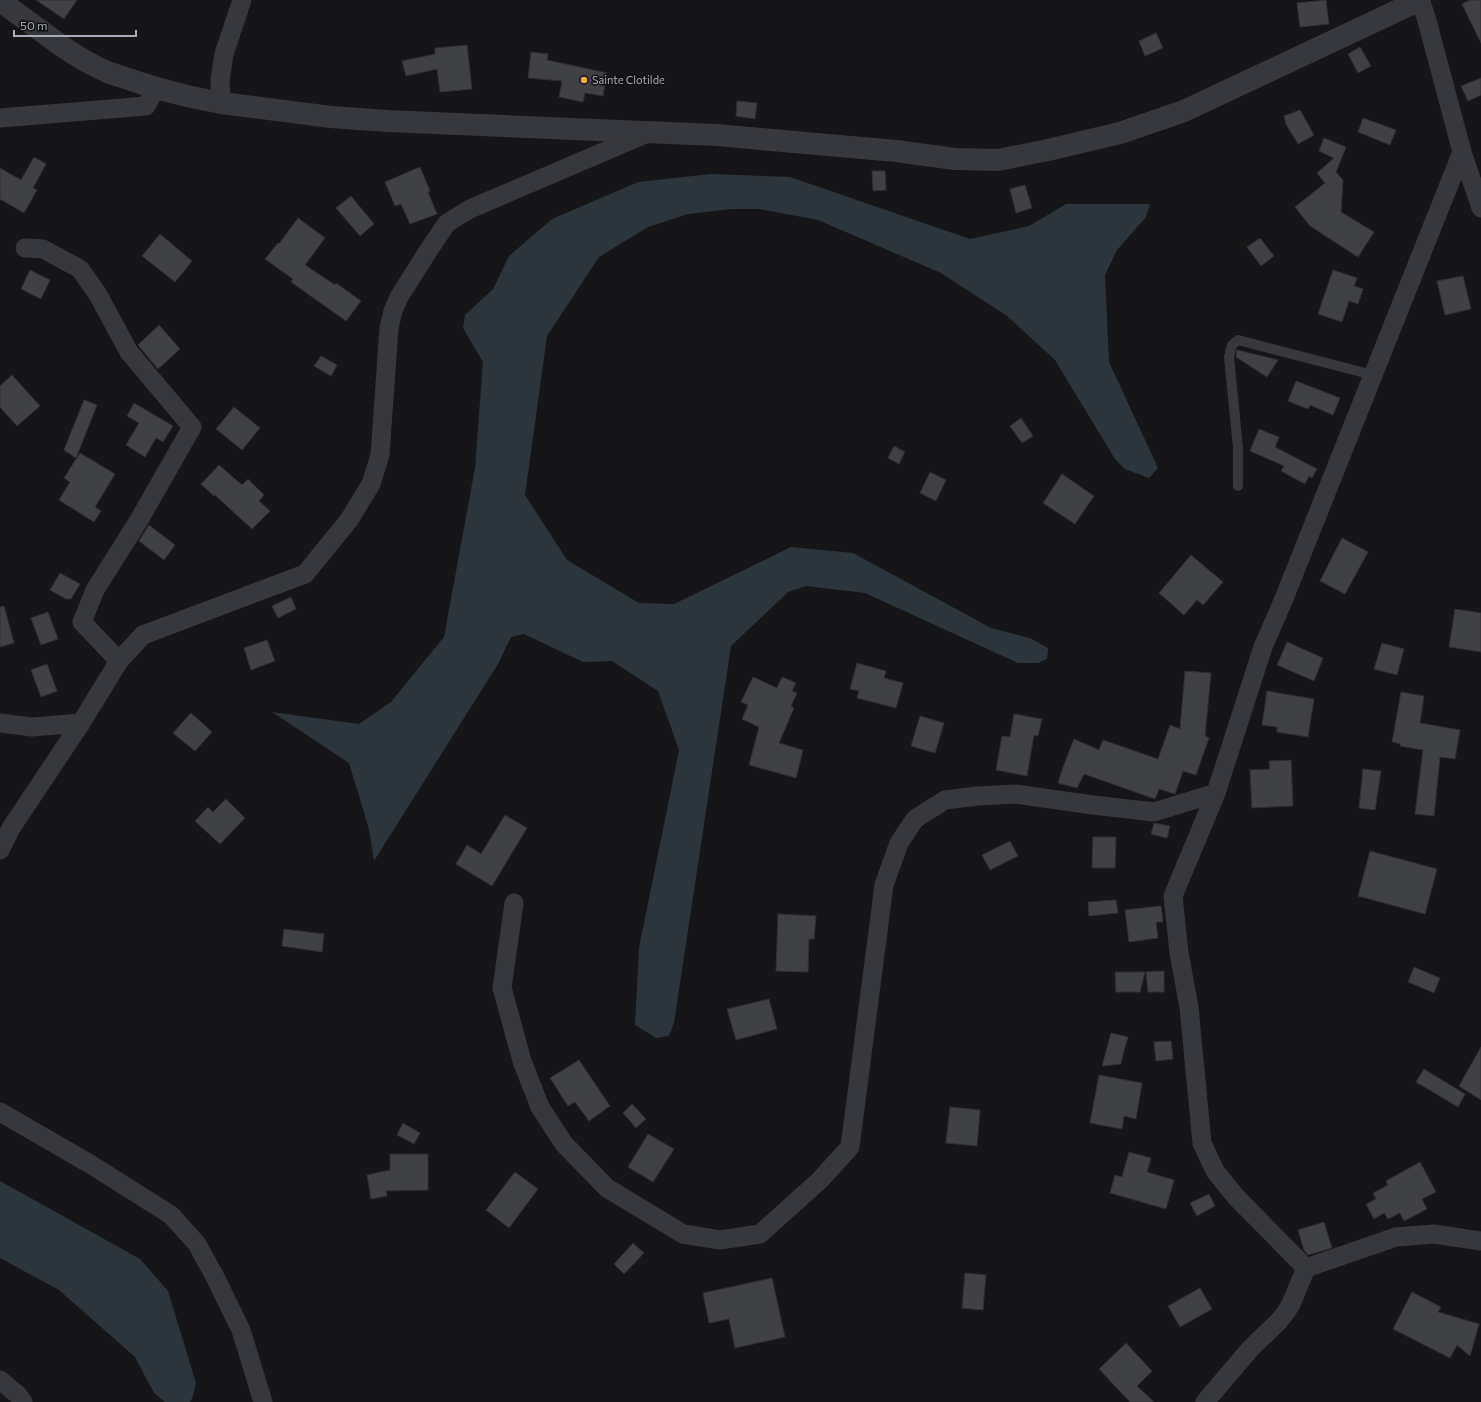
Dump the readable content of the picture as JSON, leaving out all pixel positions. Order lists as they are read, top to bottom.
{
  "places": ["Sainte Clotilde"],
  "scale_bar": "50 m"
}
